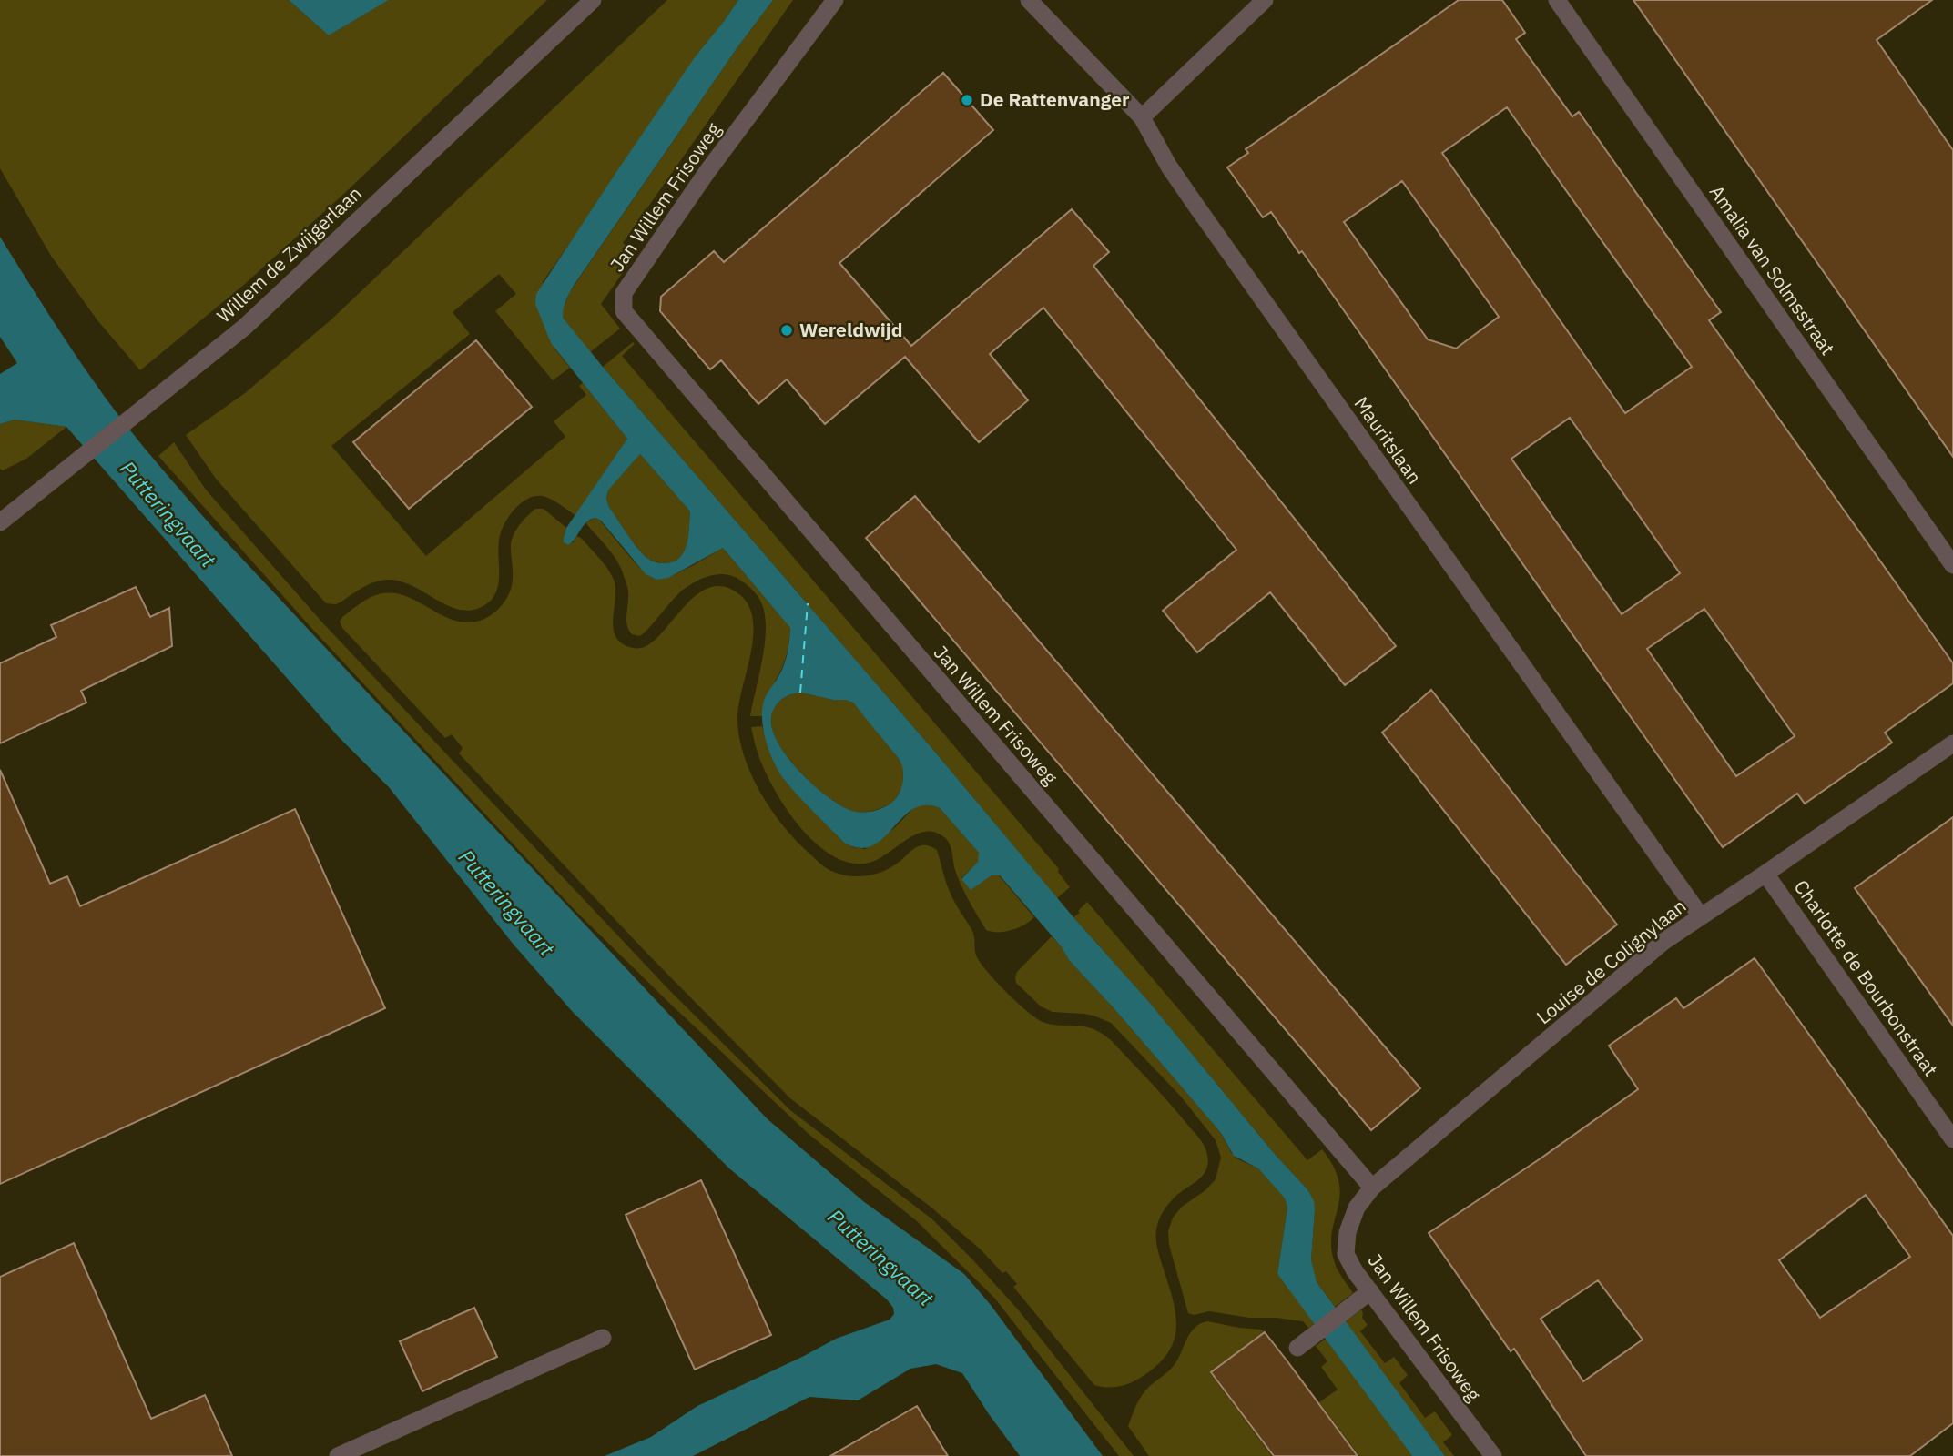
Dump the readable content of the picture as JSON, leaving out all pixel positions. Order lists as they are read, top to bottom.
{
  "streets": {
    "street": [
      "Jan Willem Frisoweg",
      "Willem de Zwijgerlaan",
      "Amalia van Solmsstraat",
      "Mauritslaan",
      "Louise de Colignylaan",
      "Charlotte de Bourbonstraat"
    ]
  },
  "crossings": [
    ["Jan Willem Frisoweg", "Louise de Colignylaan"],
    ["Mauritslaan", "Louise de Colignylaan"],
    ["Louise de Colignylaan", "Charlotte de Bourbonstraat"]
  ],
  "water": ["Putteringvaart"],
  "places": ["De Rattenvanger", "Wereldwijd"]
}
